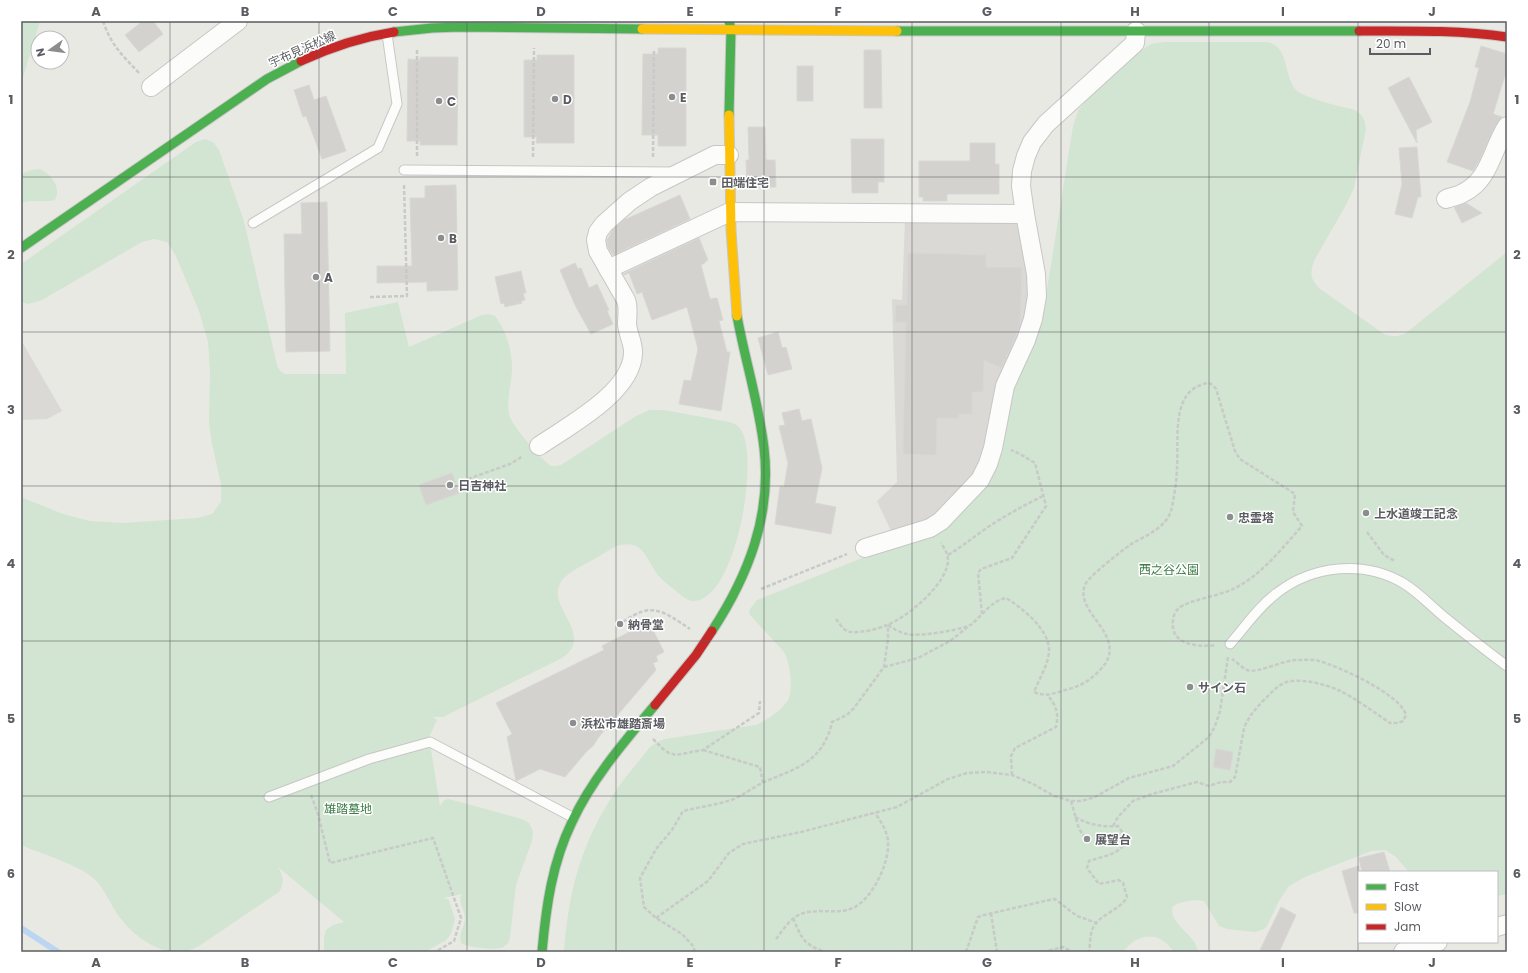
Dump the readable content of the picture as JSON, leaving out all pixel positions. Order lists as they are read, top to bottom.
{
  "streets": {
    "main road": ["宇布見浜松線"]
  },
  "parks": ["西之谷公園", "雄踏墓地"],
  "places": {
    "other": [
      "E",
      "D",
      "C",
      "B",
      "A",
      "日吉神社",
      "上水道竣工記念",
      "忠霊塔",
      "納骨堂",
      "サイン石",
      "浜松市雄踏斎場",
      "展望台"
    ],
    "transit": ["田端住宅"]
  },
  "legend": ["Fast", "Slow", "Jam"],
  "scale_bar": "20 m",
  "north": "left",
  "grid": {
    "columns": [
      "A",
      "B",
      "C",
      "D",
      "E",
      "F",
      "G",
      "H",
      "I",
      "J"
    ],
    "rows": [
      "1",
      "2",
      "3",
      "4",
      "5",
      "6"
    ]
  }
}
